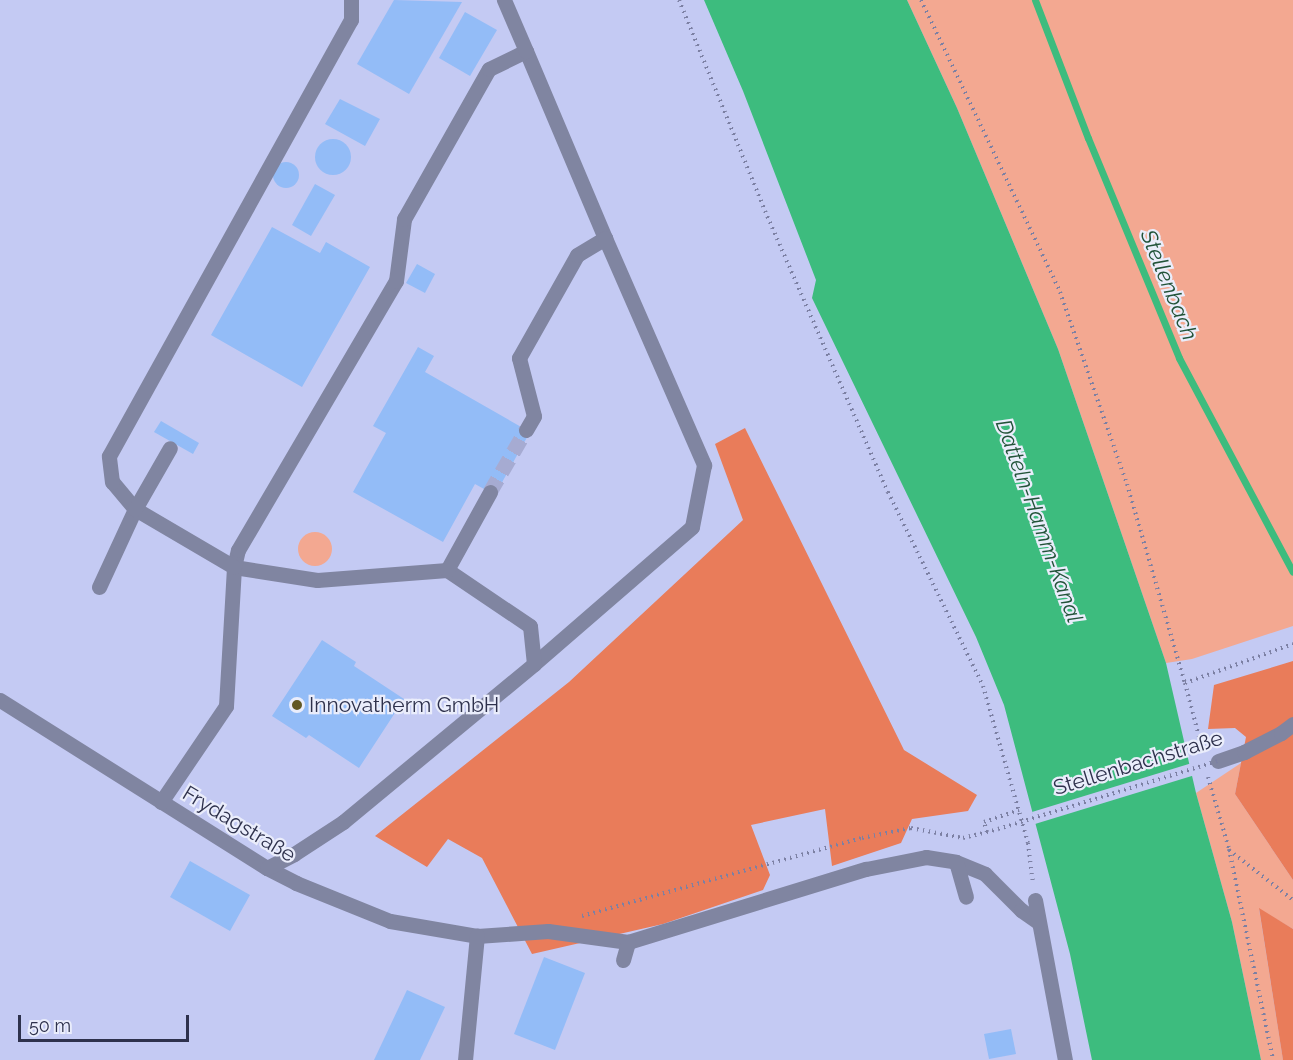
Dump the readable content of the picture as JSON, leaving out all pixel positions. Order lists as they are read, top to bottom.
{
  "streets": {
    "street": ["Stellenbachstraße", "Frydagstraße"]
  },
  "water": ["Stellenbach", "Datteln-Hamm-Kanal"],
  "places": ["Innovatherm GmbH"],
  "scale_bar": "50 m"
}
